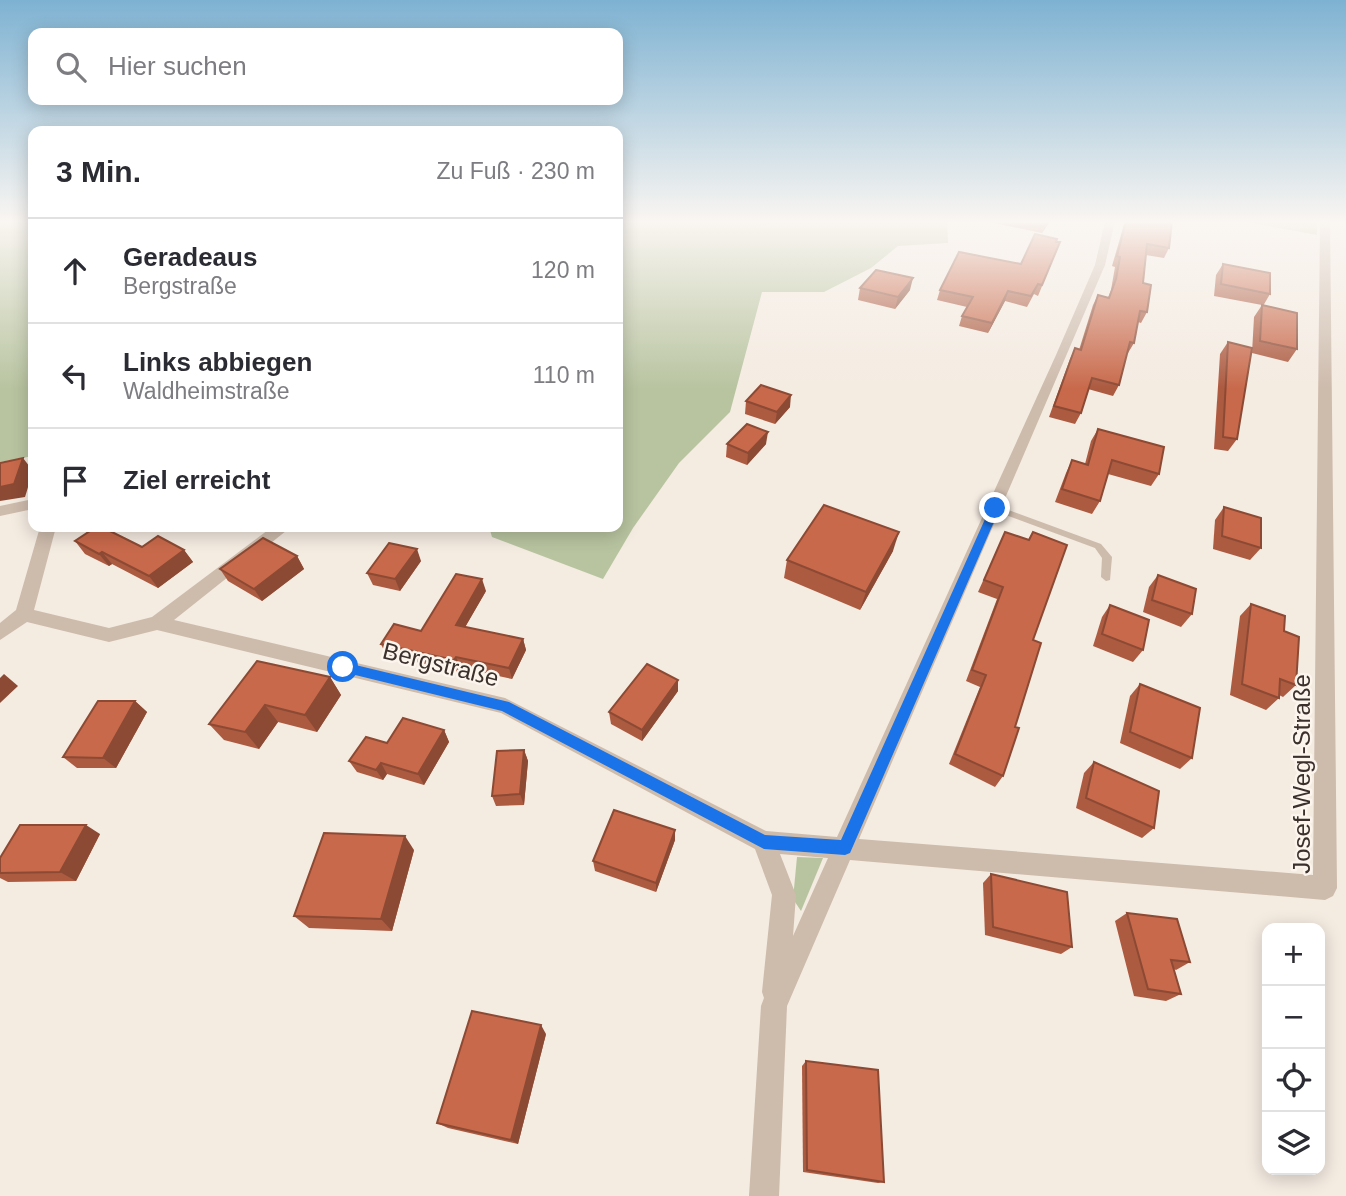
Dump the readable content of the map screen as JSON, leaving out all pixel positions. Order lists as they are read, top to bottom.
{
  "streets": {
    "street": ["Bergstraße", "Josef-Wegl-Straße"]
  },
  "crossings": [
    ["Bergstraße", "Josef-Wegl-Straße"]
  ],
  "page": {
    "search": "Hier suchen",
    "heading": ["3 Min.", "Zu Fuß · 230 m"],
    "list": [
      ["Geradeaus", "Bergstraße", "120 m"],
      ["Links abbiegen", "Waldheimstraße", "110 m"],
      "Ziel erreicht"
    ],
    "map_buttons": ["+", "−"]
  }
}
